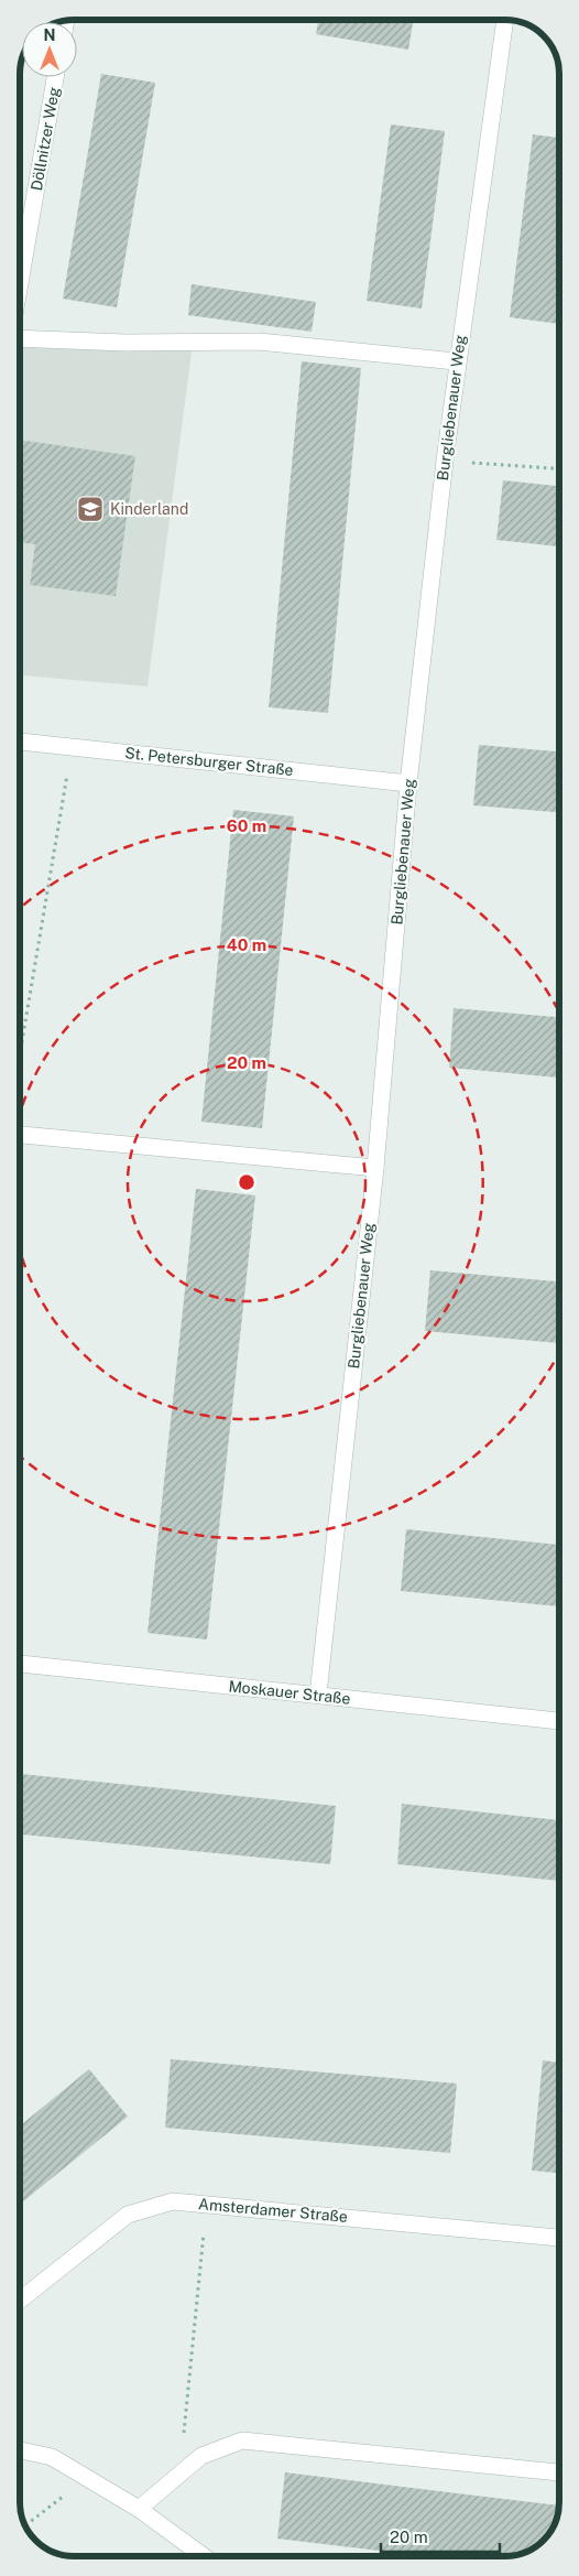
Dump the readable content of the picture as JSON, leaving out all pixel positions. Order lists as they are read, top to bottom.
{
  "streets": {
    "street": [
      "Döllnitzer Weg",
      "Burgliebenauer Weg",
      "St. Petersburger Straße",
      "Moskauer Straße",
      "Amsterdamer Straße"
    ]
  },
  "crossings": [
    ["Burgliebenauer Weg", "St. Petersburger Straße"],
    ["Burgliebenauer Weg", "Moskauer Straße"]
  ],
  "places": {
    "school or university": ["Kinderland"]
  },
  "scale_bar": "20 m",
  "north": "top",
  "rings": ["60 m", "40 m", "20 m"]
}
